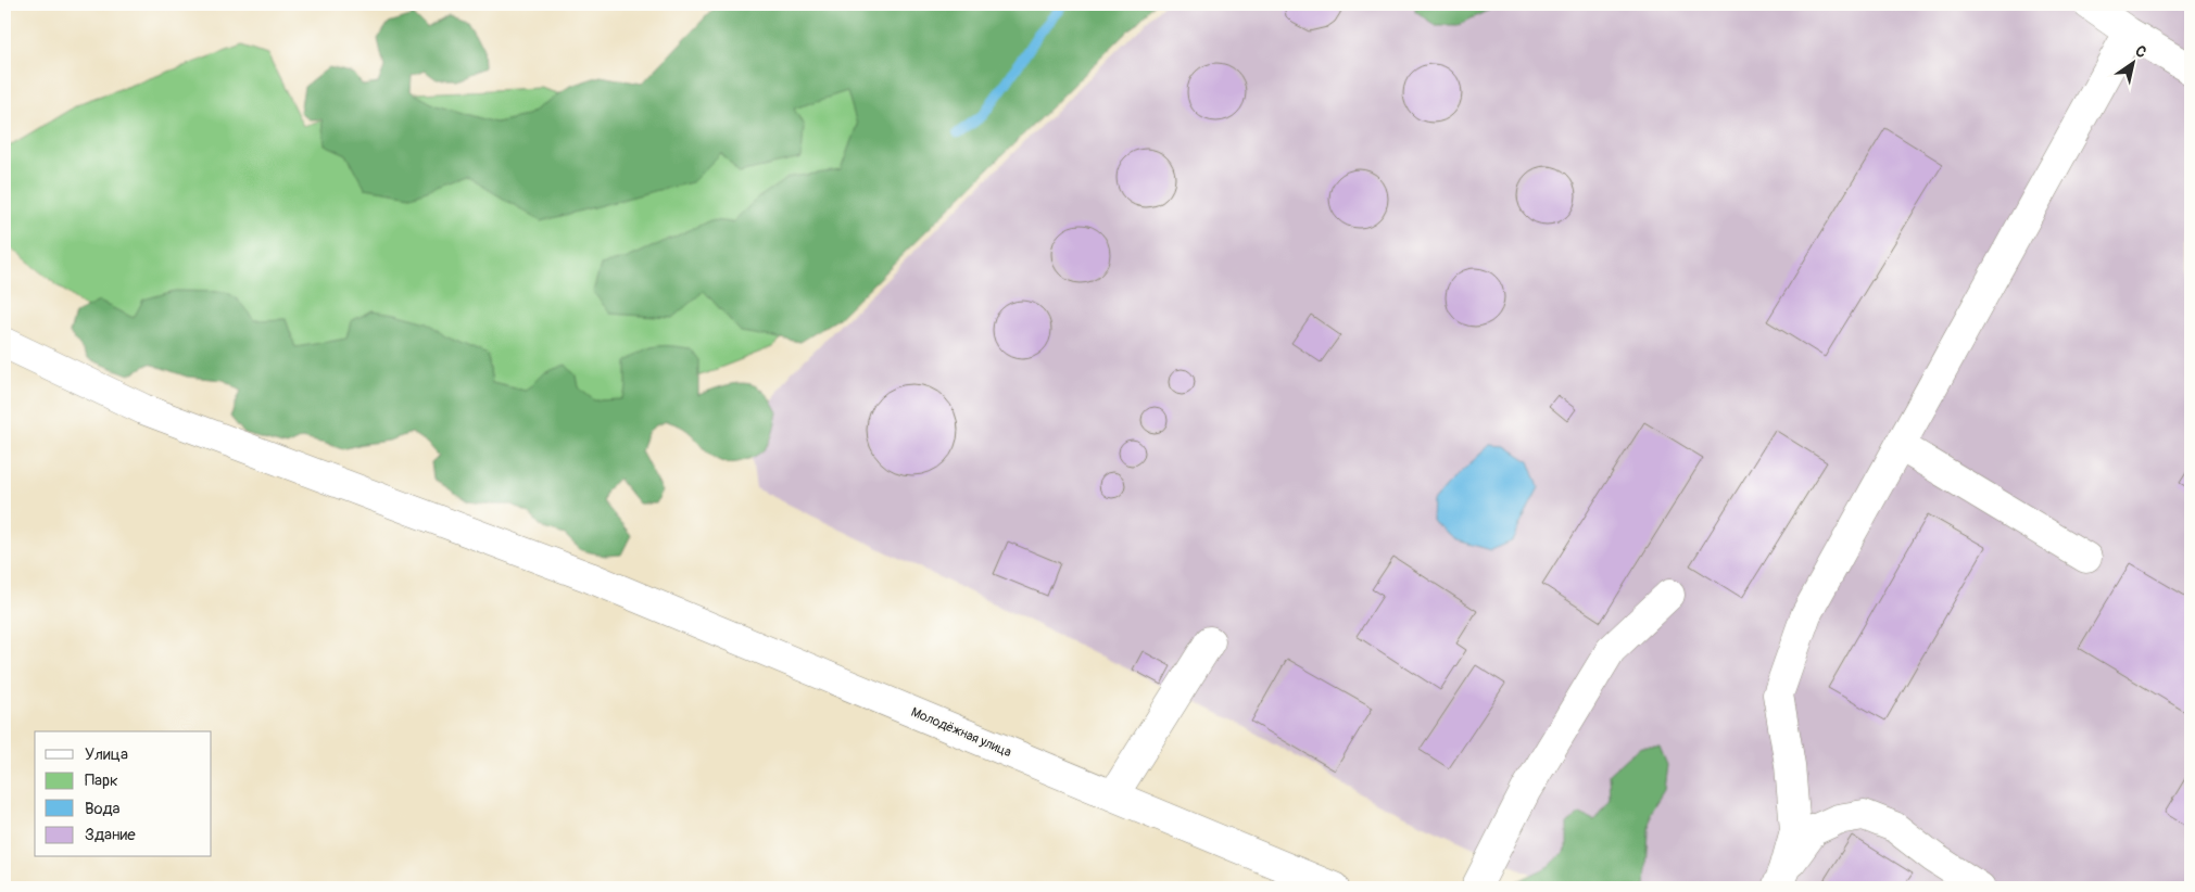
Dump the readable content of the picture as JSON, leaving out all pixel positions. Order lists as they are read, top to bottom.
{
  "streets": {
    "street": ["Молодёжная улица"]
  },
  "legend": [
    "Улица",
    "Парк",
    "Вода",
    "Здание"
  ],
  "north": "top right"
}
